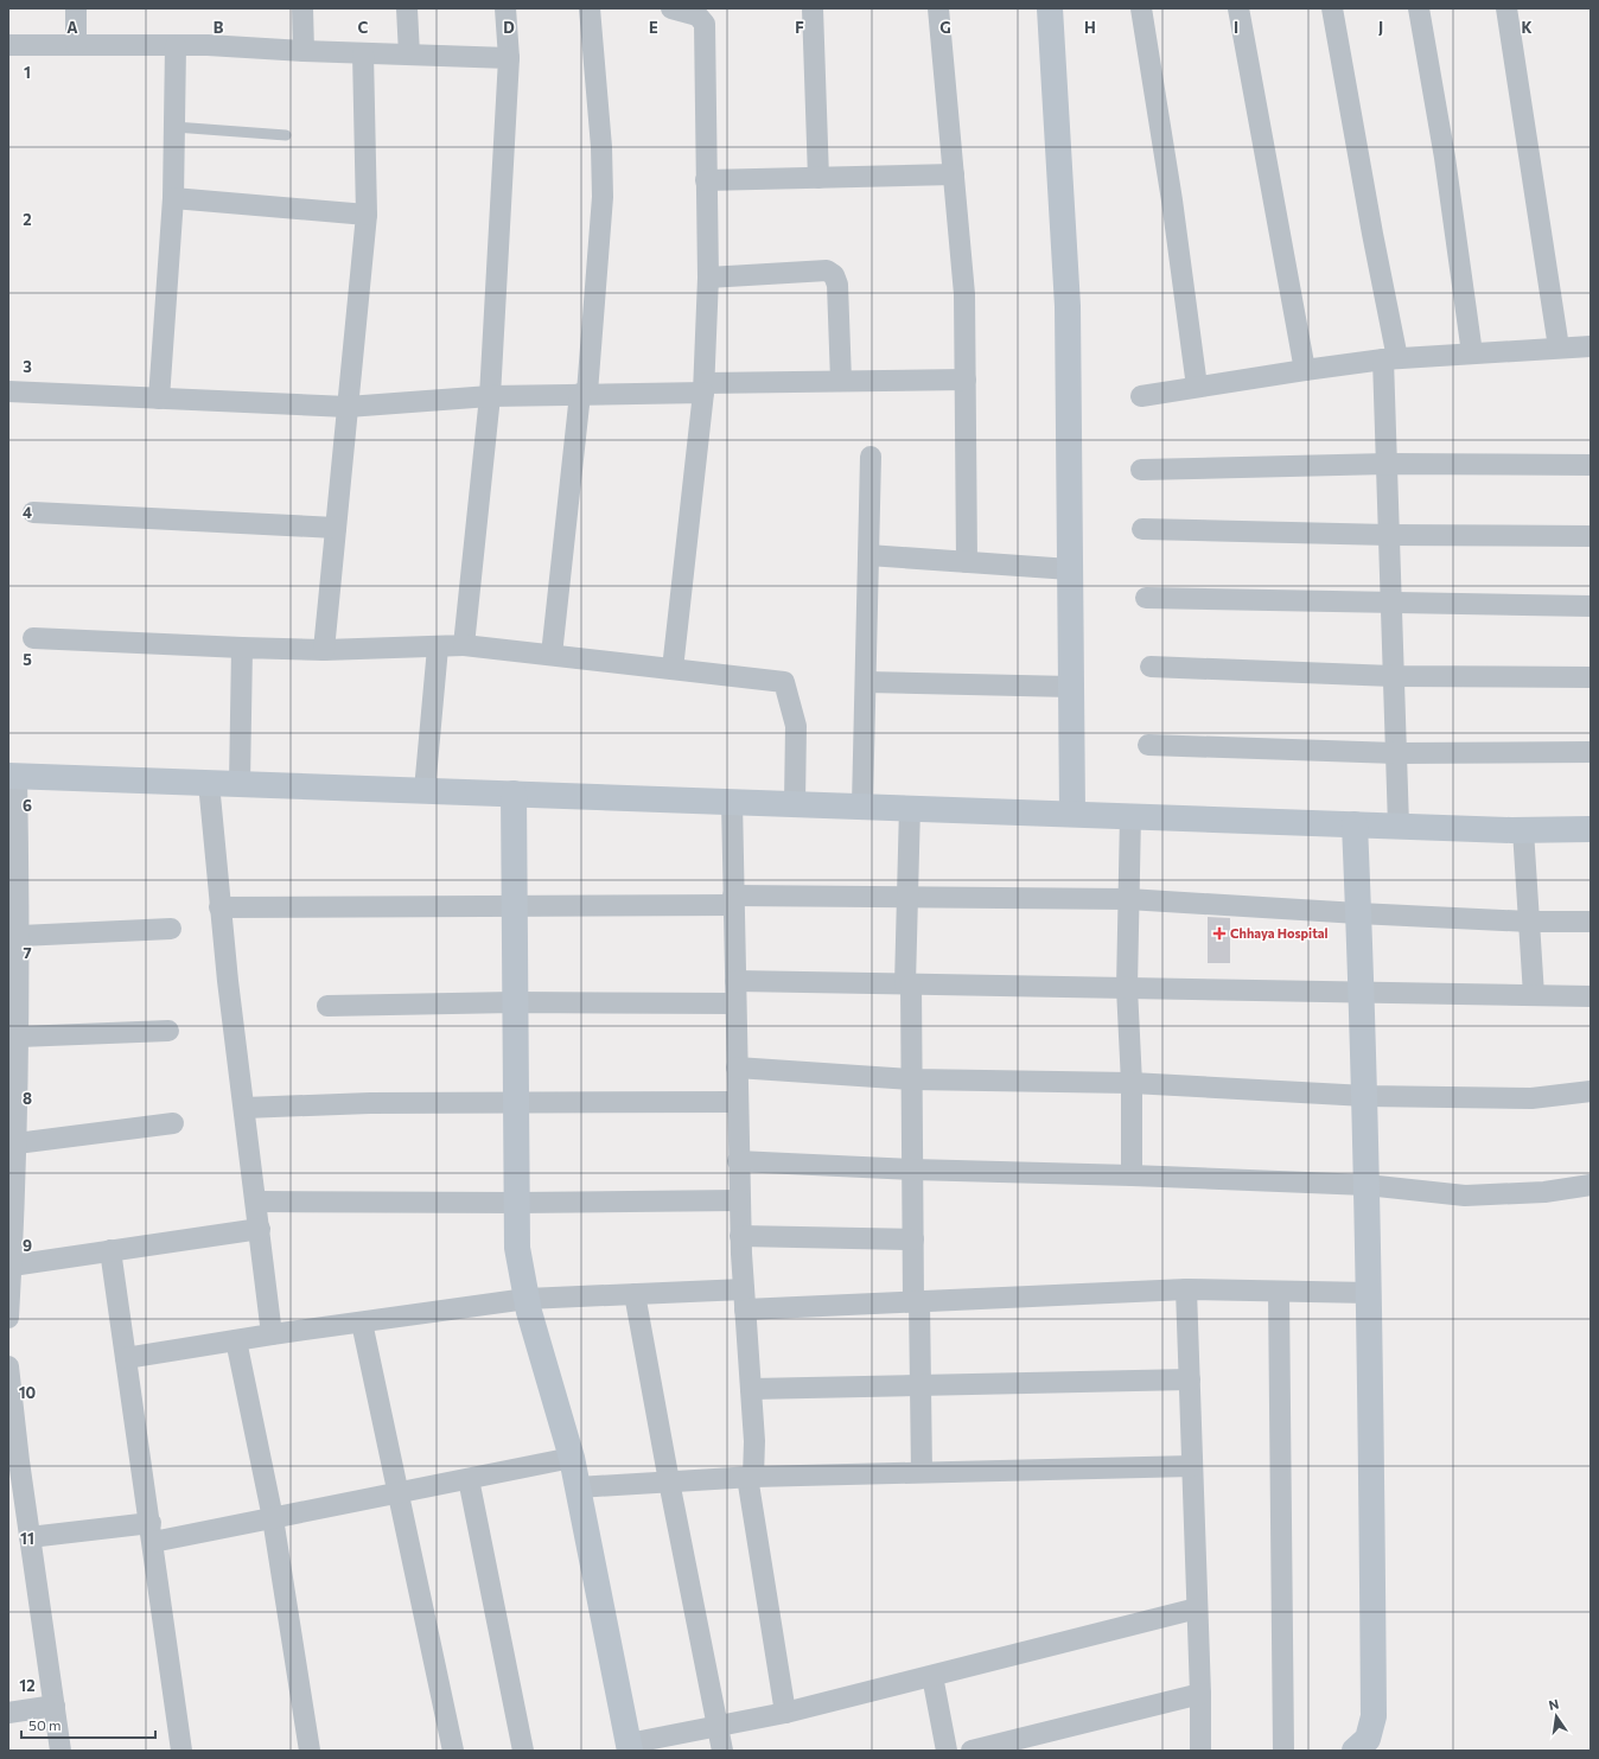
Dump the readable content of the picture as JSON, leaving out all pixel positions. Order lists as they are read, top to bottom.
{
  "places": {
    "health": ["Chhaya Hospital"]
  },
  "scale_bar": "50 m",
  "north": "top",
  "grid": {
    "columns": [
      "A",
      "B",
      "C",
      "D",
      "E",
      "F",
      "G",
      "H",
      "I",
      "J",
      "K"
    ],
    "rows": [
      "1",
      "2",
      "3",
      "4",
      "5",
      "6",
      "7",
      "8",
      "9",
      "10",
      "11",
      "12"
    ]
  }
}
